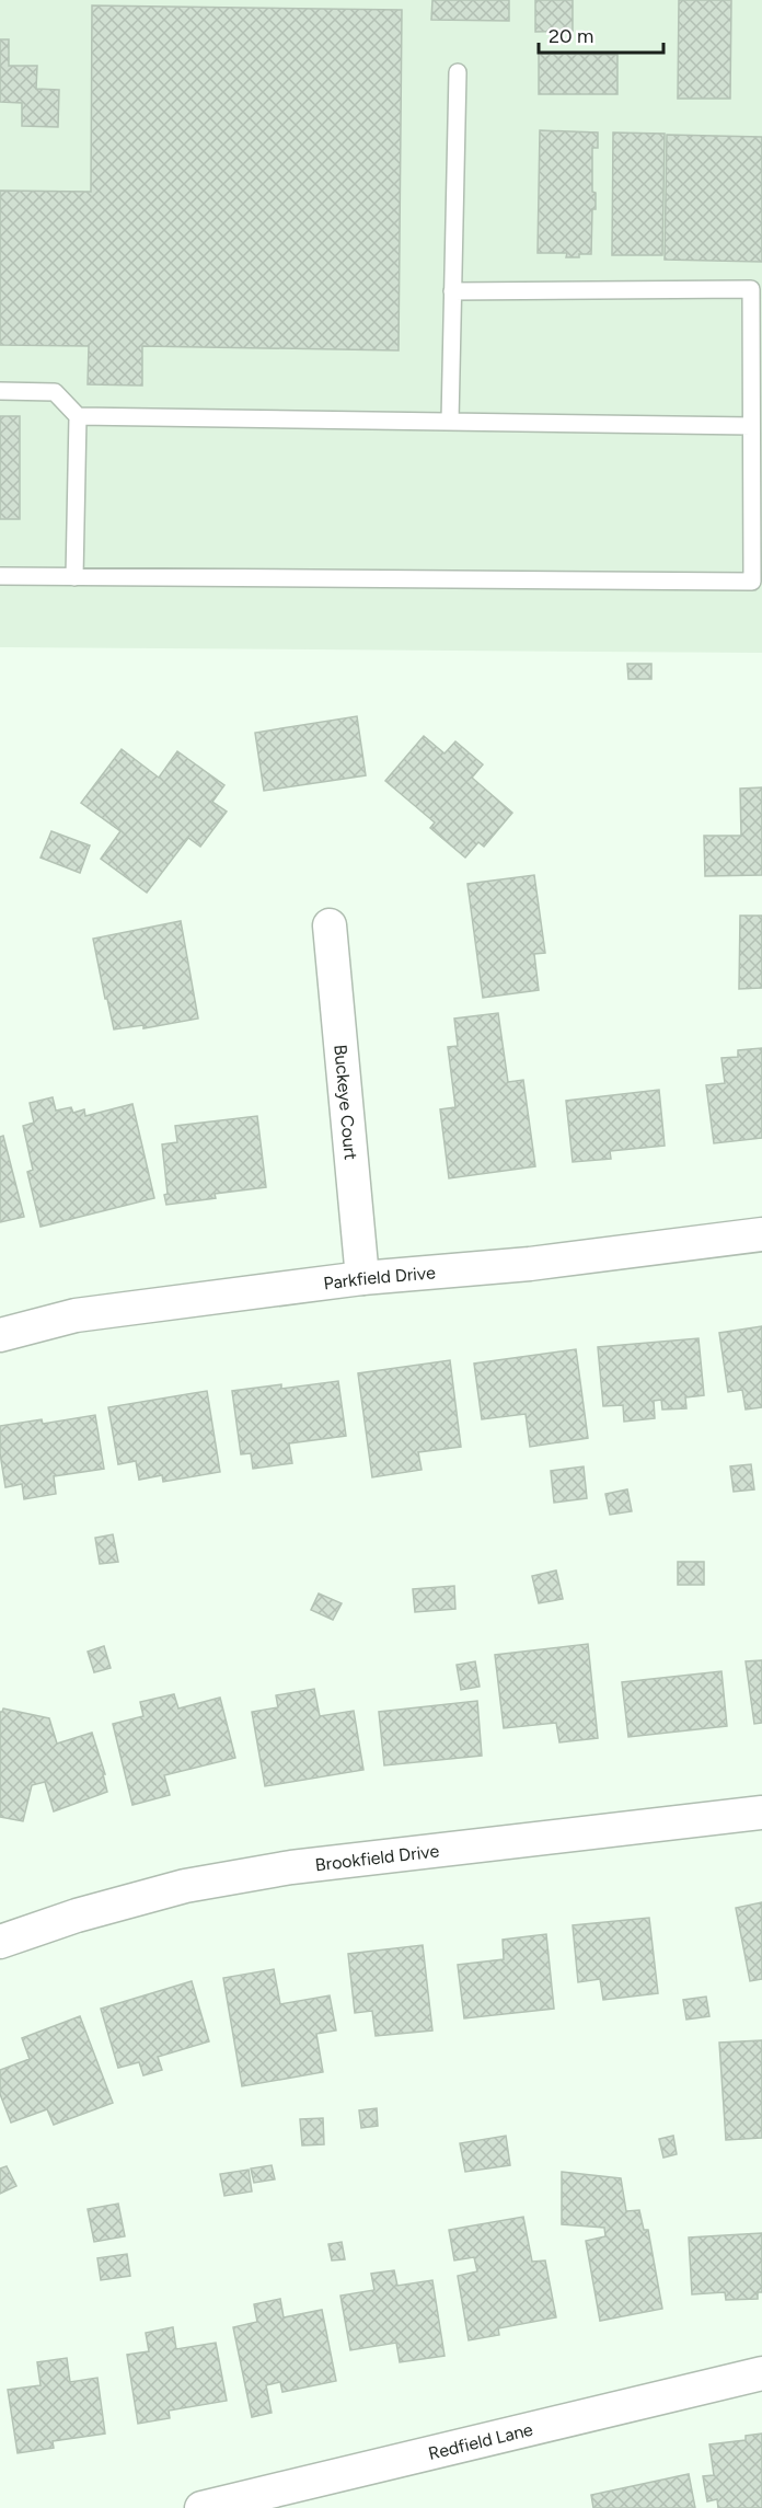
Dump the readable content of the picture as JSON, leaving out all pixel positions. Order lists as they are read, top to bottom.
{
  "streets": {
    "street": [
      "Buckeye Court",
      "Parkfield Drive",
      "Brookfield Drive",
      "Redfield Lane"
    ]
  },
  "crossings": [
    ["Buckeye Court", "Parkfield Drive"]
  ],
  "scale_bar": "20 m"
}
